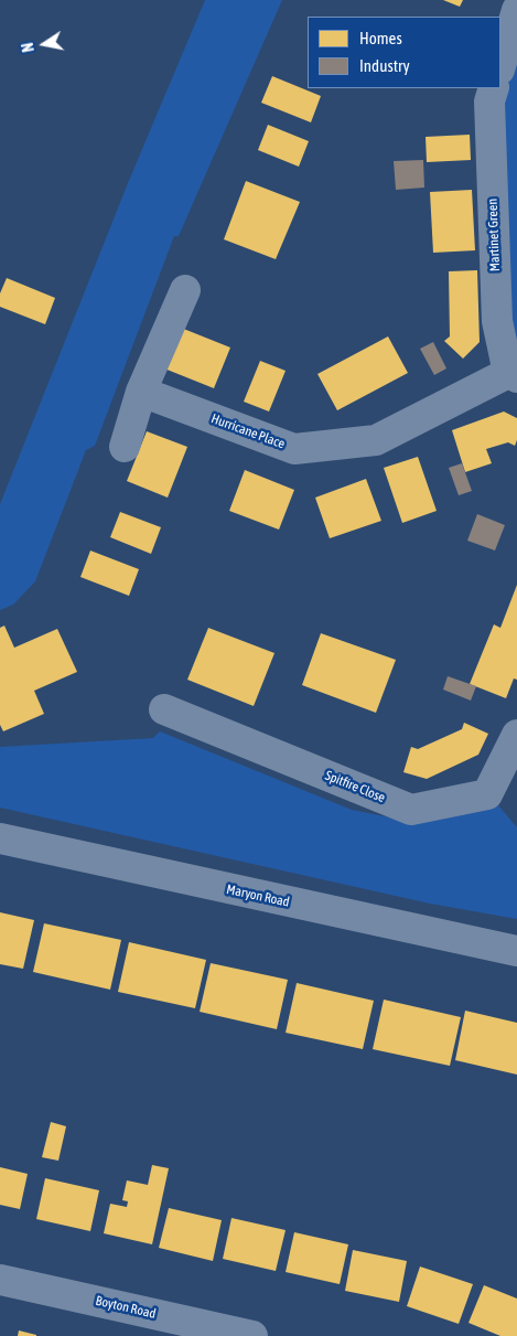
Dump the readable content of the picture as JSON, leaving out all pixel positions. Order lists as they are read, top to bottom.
{
  "streets": {
    "street": [
      "Martinet Green",
      "Hurricane Place",
      "Spitfire Close",
      "Maryon Road",
      "Boyton Road"
    ]
  },
  "crossings": [
    ["Martinet Green", "Hurricane Place"]
  ],
  "legend": ["Homes", "Industry"],
  "north": "left"
}
